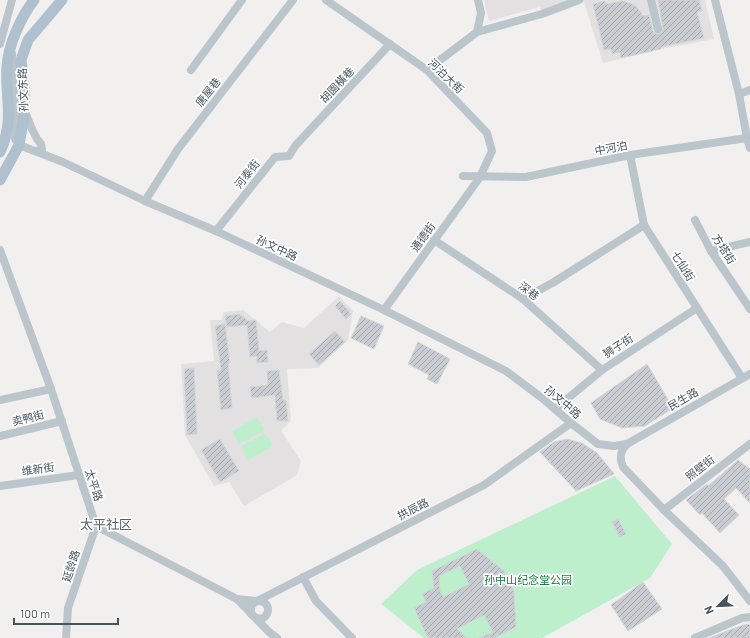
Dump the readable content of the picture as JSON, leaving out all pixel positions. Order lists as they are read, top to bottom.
{
  "streets": {
    "main road": ["孙文东路"],
    "street": [
      "河泊大街",
      "胡園橫巷",
      "唐屋巷",
      "中河泊",
      "河泰街",
      "通德街",
      "孙文中路",
      "方塔街",
      "七仙街",
      "深巷",
      "狮子街",
      "民生路",
      "卖鸭街",
      "照壁街",
      "维新街",
      "太平路",
      "拱辰路",
      "延龄路"
    ]
  },
  "crossings": [
    ["河泊大街", "胡園橫巷"],
    ["河泊大街", "中河泊"],
    ["河泊大街", "通德街"],
    ["胡園橫巷", "河泰街"],
    ["孙文东路", "孙文中路"],
    ["唐屋巷", "孙文中路"],
    ["中河泊", "通德街"],
    ["中河泊", "七仙街"],
    ["河泰街", "孙文中路"],
    ["通德街", "孙文中路"],
    ["通德街", "深巷"],
    ["孙文中路", "狮子街"],
    ["孙文中路", "民生路"],
    ["孙文中路", "拱辰路"],
    ["七仙街", "狮子街"],
    ["七仙街", "民生路"],
    ["深巷", "狮子街"],
    ["卖鸭街", "太平路"],
    ["维新街", "太平路"],
    ["太平路", "延龄路"]
  ],
  "districts": ["太平社区"],
  "parks": ["孙中山纪念堂公园"],
  "scale_bar": "100 m",
  "north": "bottom left"
}
